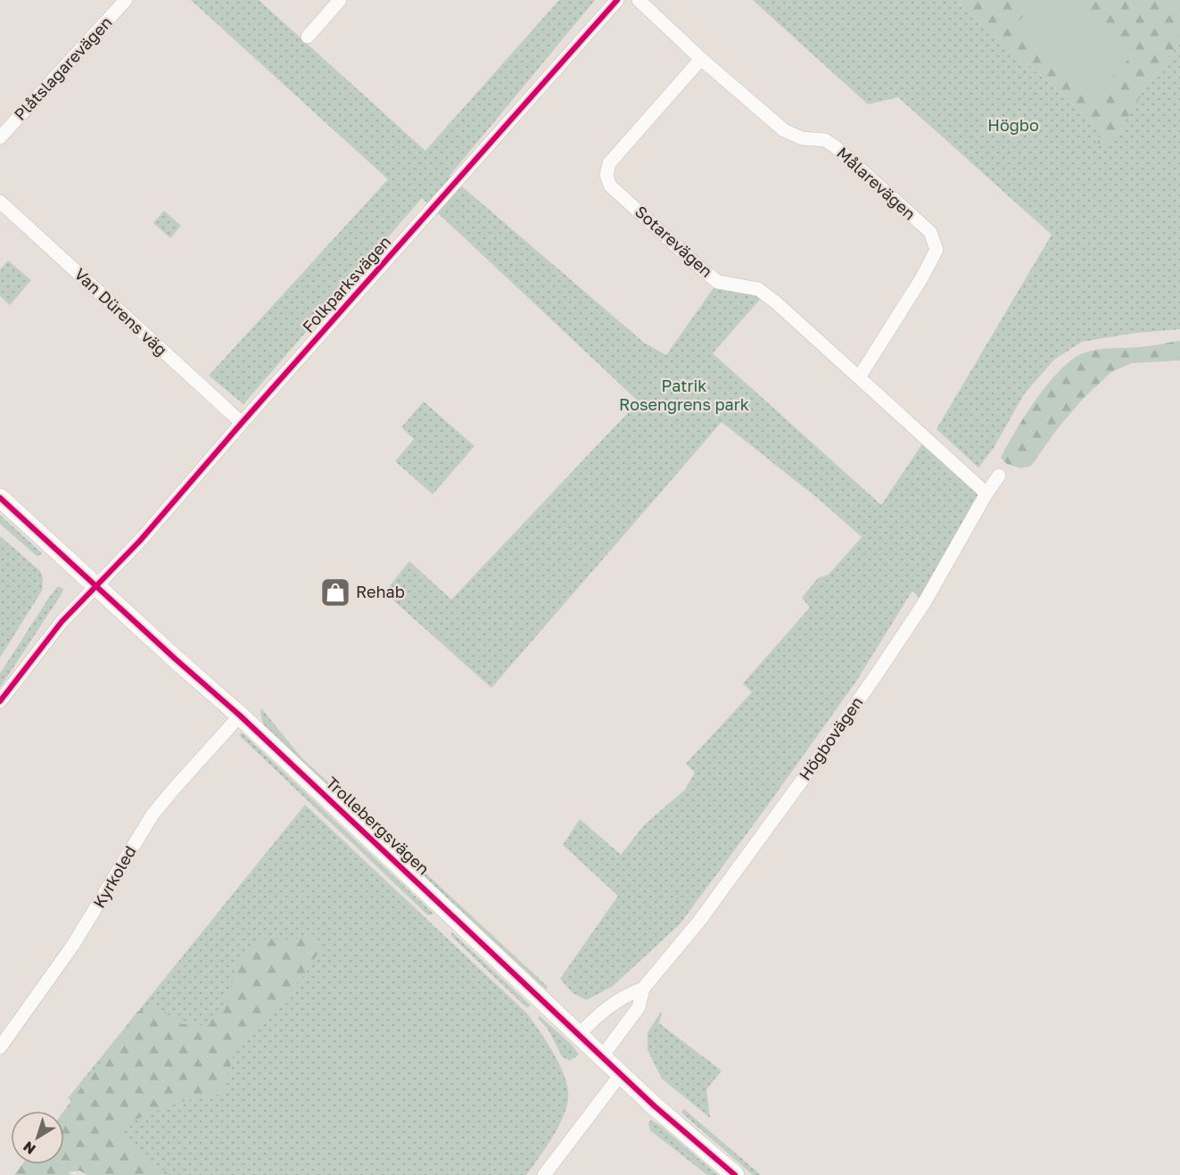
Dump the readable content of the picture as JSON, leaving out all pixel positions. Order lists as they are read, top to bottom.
{
  "streets": {
    "street": [
      "Plåtslagarevägen",
      "Målarevägen",
      "Sotarevägen",
      "Folkparksvägen",
      "Van Dürens väg",
      "Högbovägen",
      "Trollebergsvägen",
      "Kyrkoled"
    ]
  },
  "crossings": [
    ["Målarevägen", "Sotarevägen"],
    ["Sotarevägen", "Högbovägen"],
    ["Folkparksvägen", "Van Dürens väg"],
    ["Folkparksvägen", "Trollebergsvägen"],
    ["Högbovägen", "Trollebergsvägen"],
    ["Trollebergsvägen", "Kyrkoled"]
  ],
  "parks": ["Högbo", "Patrik Rosengrens park"],
  "places": {
    "shop": ["Rehab"]
  },
  "north": "bottom left"
}
